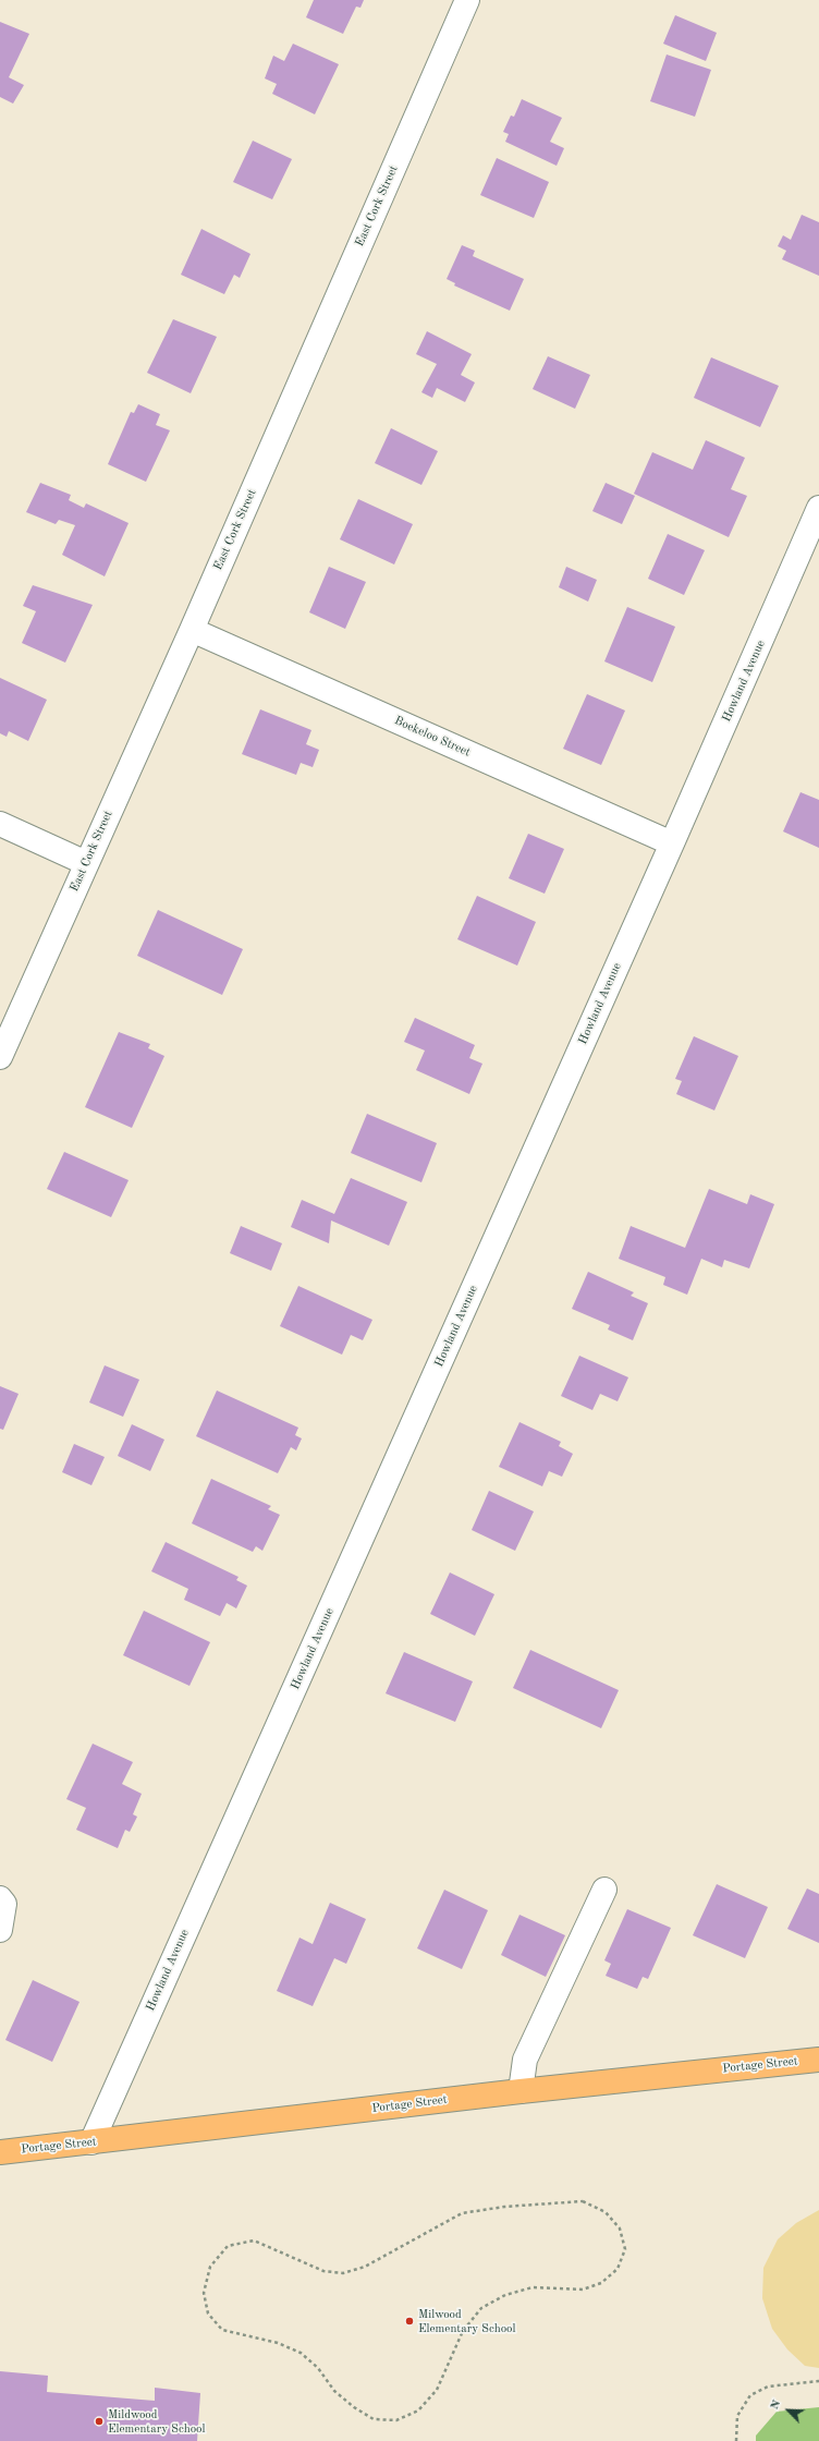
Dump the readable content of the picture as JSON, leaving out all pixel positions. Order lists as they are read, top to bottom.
{
  "streets": {
    "main road": ["Portage Street"],
    "street": ["East Cork Street", "Howland Avenue", "Boekeloo Street"]
  },
  "crossings": [
    ["East Cork Street", "Boekeloo Street"],
    ["Howland Avenue", "Boekeloo Street"],
    ["Howland Avenue", "Portage Street"]
  ],
  "places": ["Milwood Elementary School", "Mildwood Elementary School"],
  "north": "top left"
}
